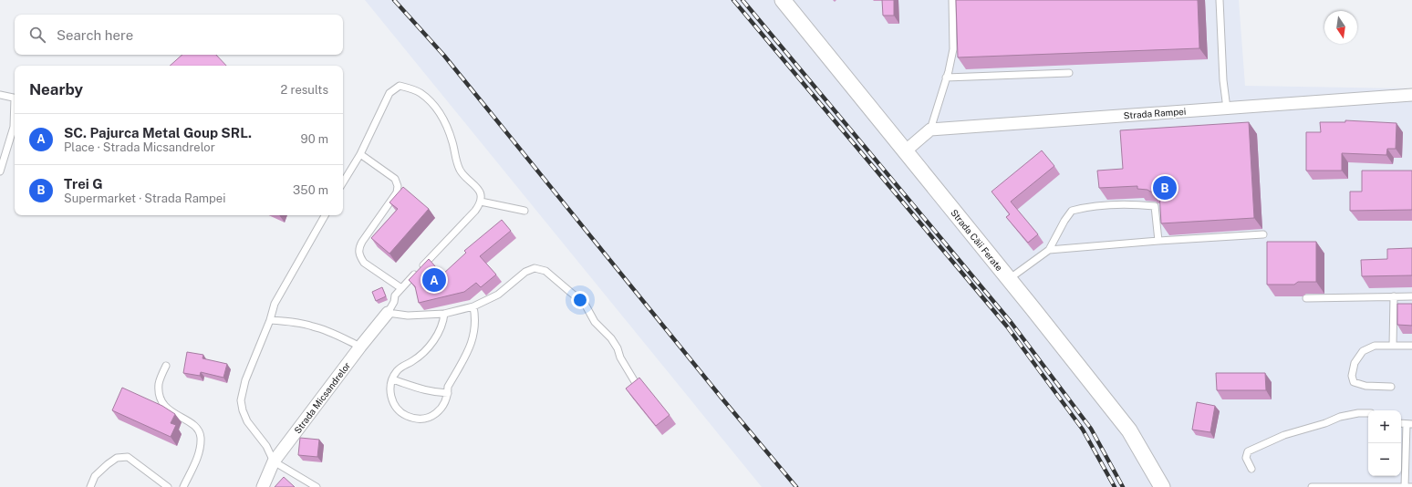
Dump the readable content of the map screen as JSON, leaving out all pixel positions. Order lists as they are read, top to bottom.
{
  "streets": {
    "street": ["Strada Rampei", "Strada Căii Ferate", "Strada Micsandrelor"]
  },
  "north": "bottom",
  "page": {
    "search": "Search here",
    "heading": ["Nearby", "2 results"],
    "list": [
      {
        "mark": "A",
        "name": "SC. Pajurca Metal Goup SRL.",
        "note": "Place · Strada Micsandrelor",
        "value": "90 m"
      },
      {
        "mark": "B",
        "name": "Trei G",
        "note": "Supermarket · Strada Rampei",
        "value": "350 m"
      }
    ],
    "pins": ["B", "A"],
    "map_buttons": ["+", "−"]
  }
}
